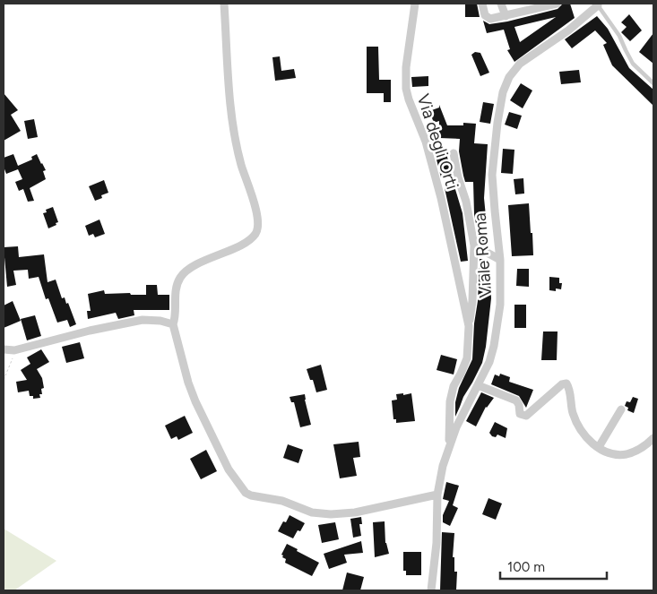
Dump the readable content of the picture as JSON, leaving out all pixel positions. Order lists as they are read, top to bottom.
{
  "streets": {
    "street": ["Via degli Orti", "Viale Roma"]
  },
  "crossings": [
    ["Via degli Orti", "Viale Roma"]
  ],
  "scale_bar": "100 m"
}
